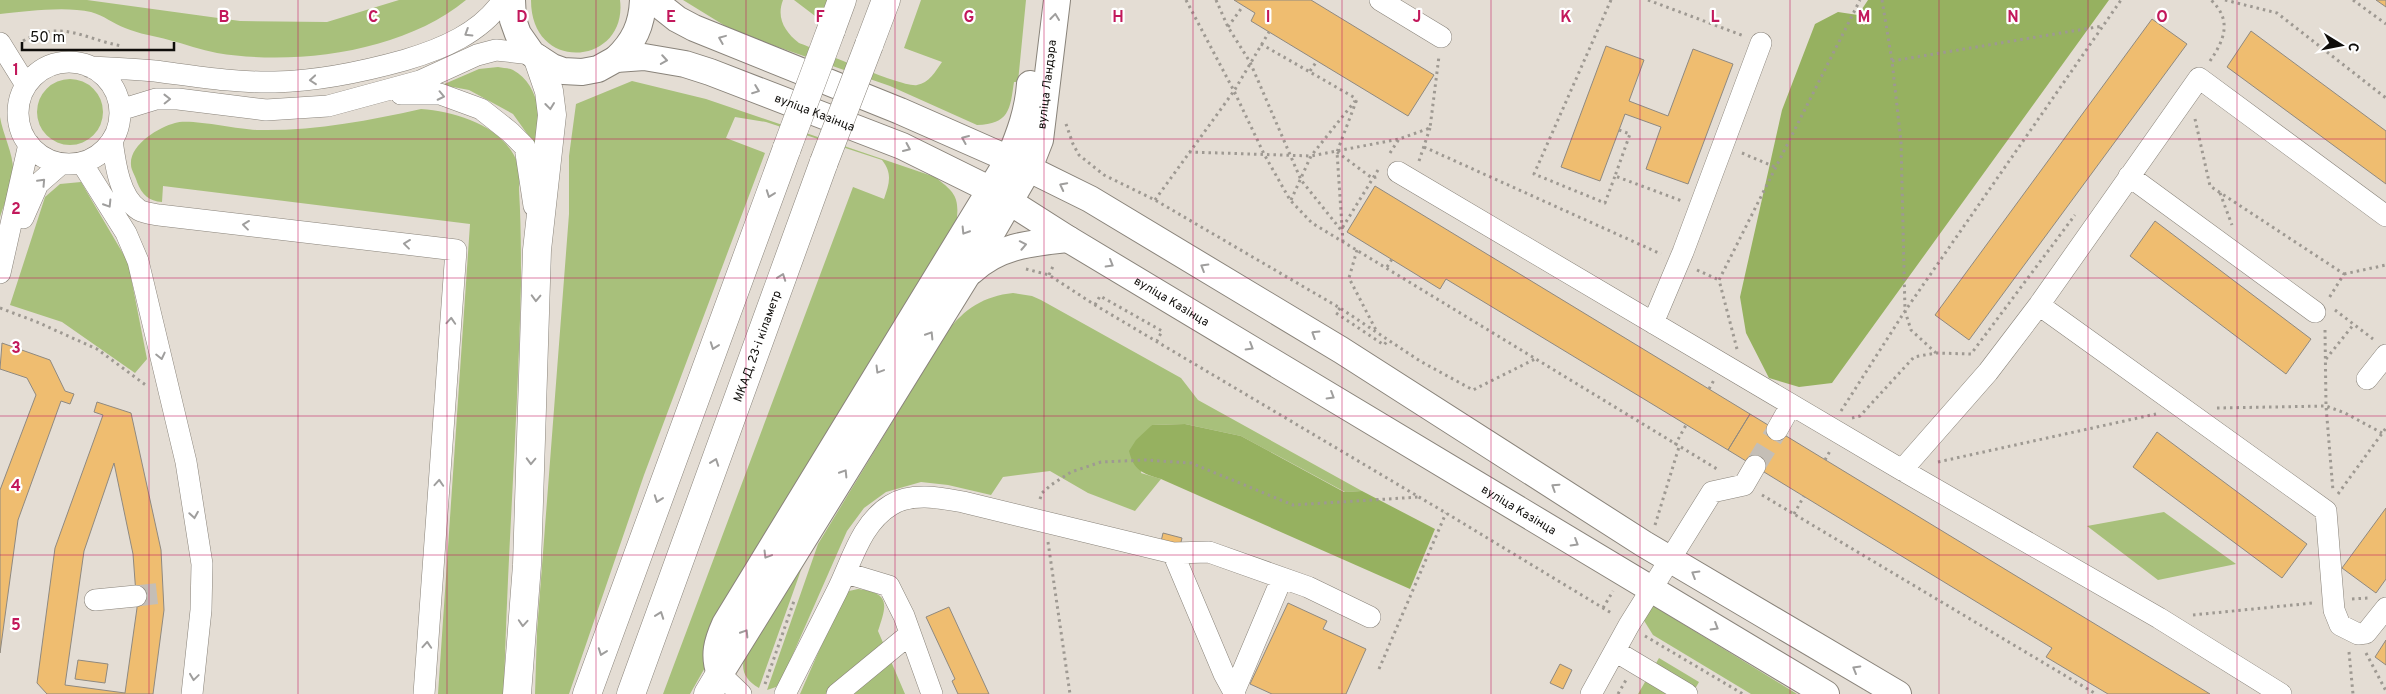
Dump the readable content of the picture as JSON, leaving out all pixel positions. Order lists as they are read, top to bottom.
{
  "streets": {
    "highway": ["МКАД, 23-і кіламетр"],
    "main road": ["вуліца Ландэра", "вуліца Казінца"]
  },
  "scale_bar": "50 m",
  "north": "right",
  "grid": {
    "columns": [
      "B",
      "C",
      "D",
      "E",
      "F",
      "G",
      "H",
      "I",
      "J",
      "K",
      "L",
      "M",
      "N",
      "O"
    ],
    "rows": [
      "1",
      "2",
      "3",
      "4",
      "5"
    ]
  }
}
